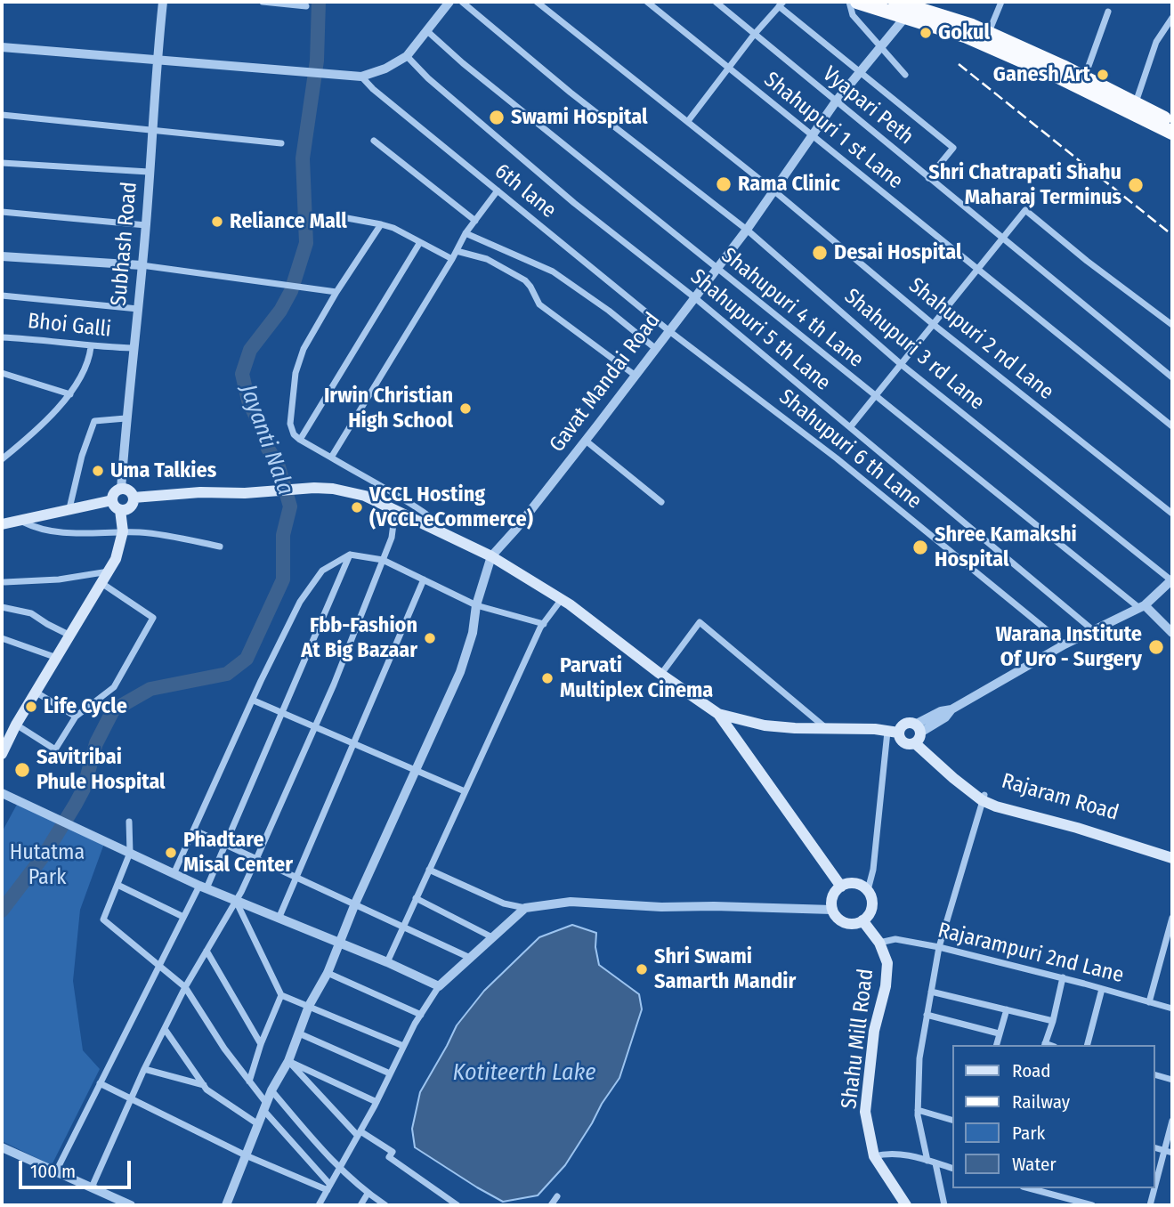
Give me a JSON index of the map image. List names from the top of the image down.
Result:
{
  "streets": {
    "main road": ["Rajaram Road", "Shahu Mill Road"],
    "street": [
      "Vyapari Peth",
      "Shahupuri 1 st Lane",
      "6th lane",
      "Subhash Road",
      "Shahupuri 4 th Lane",
      "Bhoi Galli",
      "Shahupuri 5 th Lane",
      "Shahupuri 2 nd Lane",
      "Shahupuri 3 rd Lane",
      "Gavat Mandai Road",
      "Shahupuri 6 th Lane",
      "Rajarampuri 2nd Lane"
    ]
  },
  "crossings": [
    ["6th lane", "Gavat Mandai Road"],
    ["6th lane", "Shahupuri 6 th Lane"],
    ["Subhash Road", "Bhoi Galli"],
    ["Shahupuri 4 th Lane", "Gavat Mandai Road"],
    ["Shahupuri 5 th Lane", "Gavat Mandai Road"],
    ["Shahupuri 2 nd Lane", "Gavat Mandai Road"],
    ["Shahupuri 3 rd Lane", "Gavat Mandai Road"],
    ["Gavat Mandai Road", "Shahupuri 6 th Lane"],
    ["Rajarampuri 2nd Lane", "Shahu Mill Road"]
  ],
  "water": ["Jayanti Nala", "Kotiteerth Lake"],
  "parks": ["Hutatma Park"],
  "places": [
    "Gokul",
    "Ganesh Art",
    "Swami Hospital",
    "Rama Clinic",
    "Shri Chatrapati Shahu Maharaj Terminus",
    "Reliance Mall",
    "Desai Hospital",
    "Irwin Christian High School",
    "Uma Talkies",
    "VCCL Hosting (VCCL eCommerce)",
    "Shree Kamakshi Hospital",
    "Fbb-Fashion At Big Bazaar",
    "Warana Institute Of Uro - Surgery",
    "Parvati Multiplex Cinema",
    "Life Cycle",
    "Savitribai Phule Hospital",
    "Phadtare Misal Center",
    "Shri Swami Samarth Mandir"
  ],
  "legend": [
    "Road",
    "Railway",
    "Park",
    "Water"
  ],
  "scale_bar": "100 m"
}
